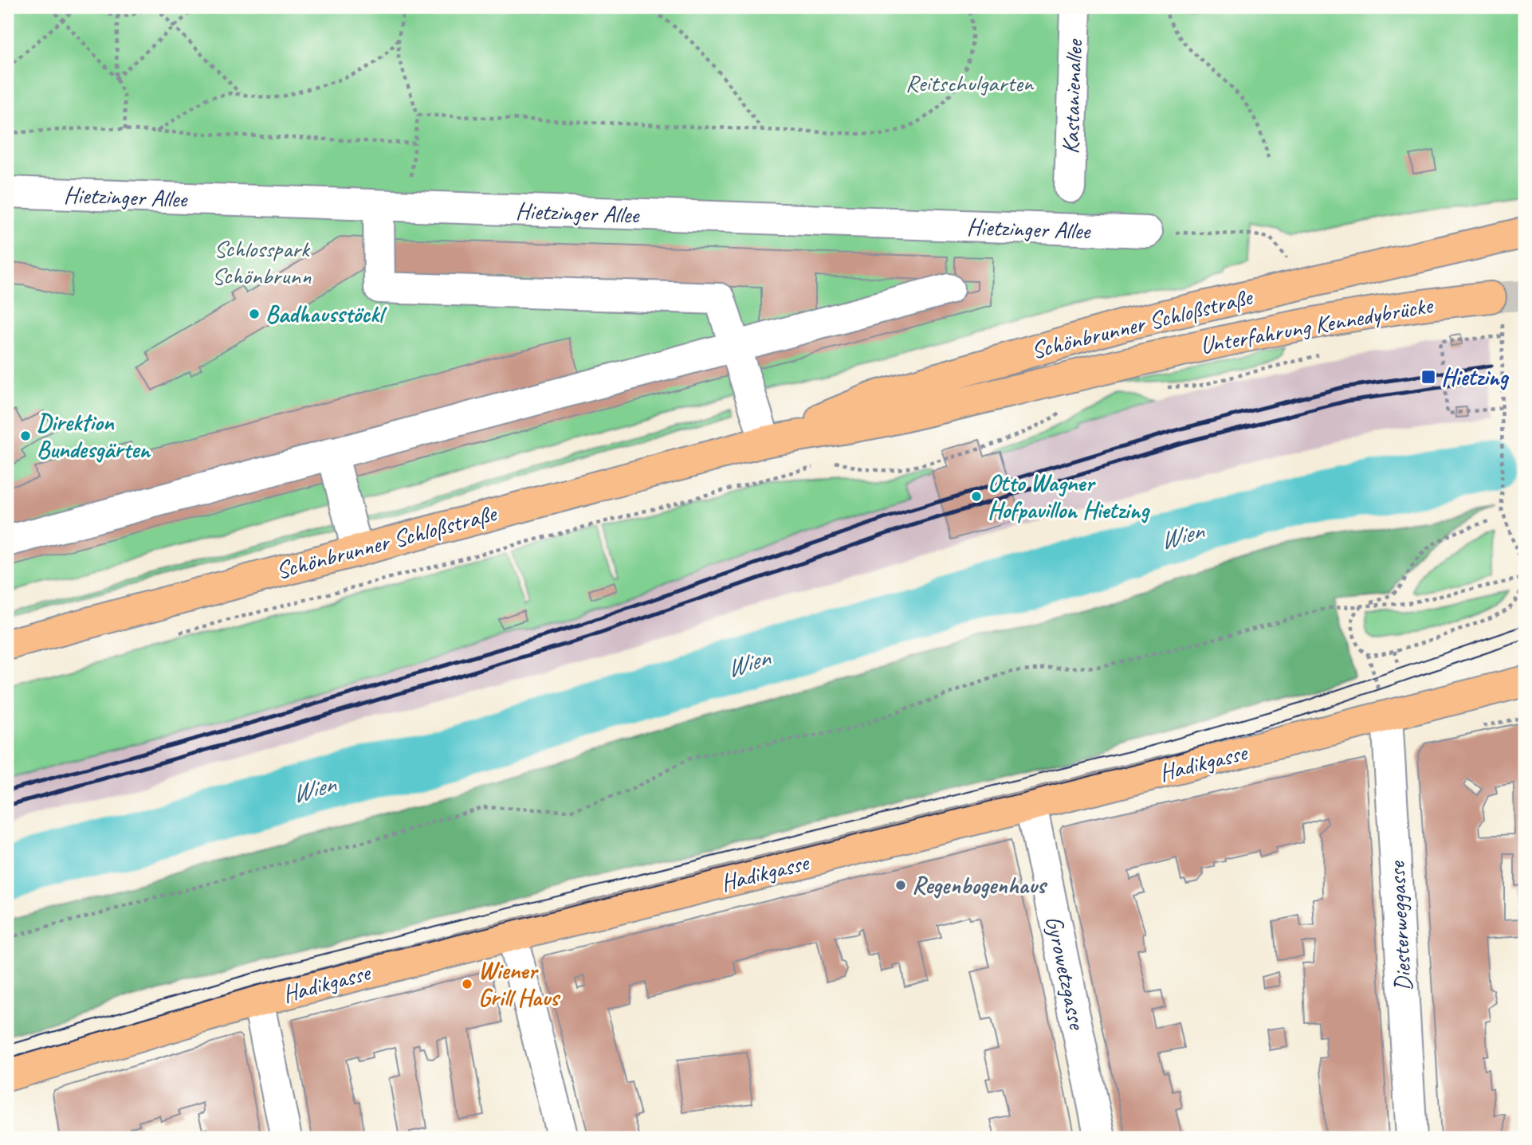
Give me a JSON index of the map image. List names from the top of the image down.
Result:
{
  "streets": {
    "main road": ["Schönbrunner Schloßstraße", "Unterfahrung Kennedybrücke", "Hadikgasse"],
    "street": [
      "Kastanienallee",
      "Hietzinger Allee",
      "Diesterweggasse",
      "Gyrowetzgasse"
    ]
  },
  "crossings": [
    ["Schönbrunner Schloßstraße", "Unterfahrung Kennedybrücke"],
    ["Hadikgasse", "Diesterweggasse"],
    ["Hadikgasse", "Gyrowetzgasse"]
  ],
  "water": ["Wien"],
  "parks": ["Reitschulgarten", "Schlosspark Schönbrunn"],
  "places": {
    "other": [
      "Badhausstöckl",
      "Direktion Bundesgärten",
      "Otto Wagner Hofpavillon Hietzing",
      "Regenbogenhaus",
      "Wiener Grill Haus"
    ],
    "transit": ["Hietzing"]
  }
}
